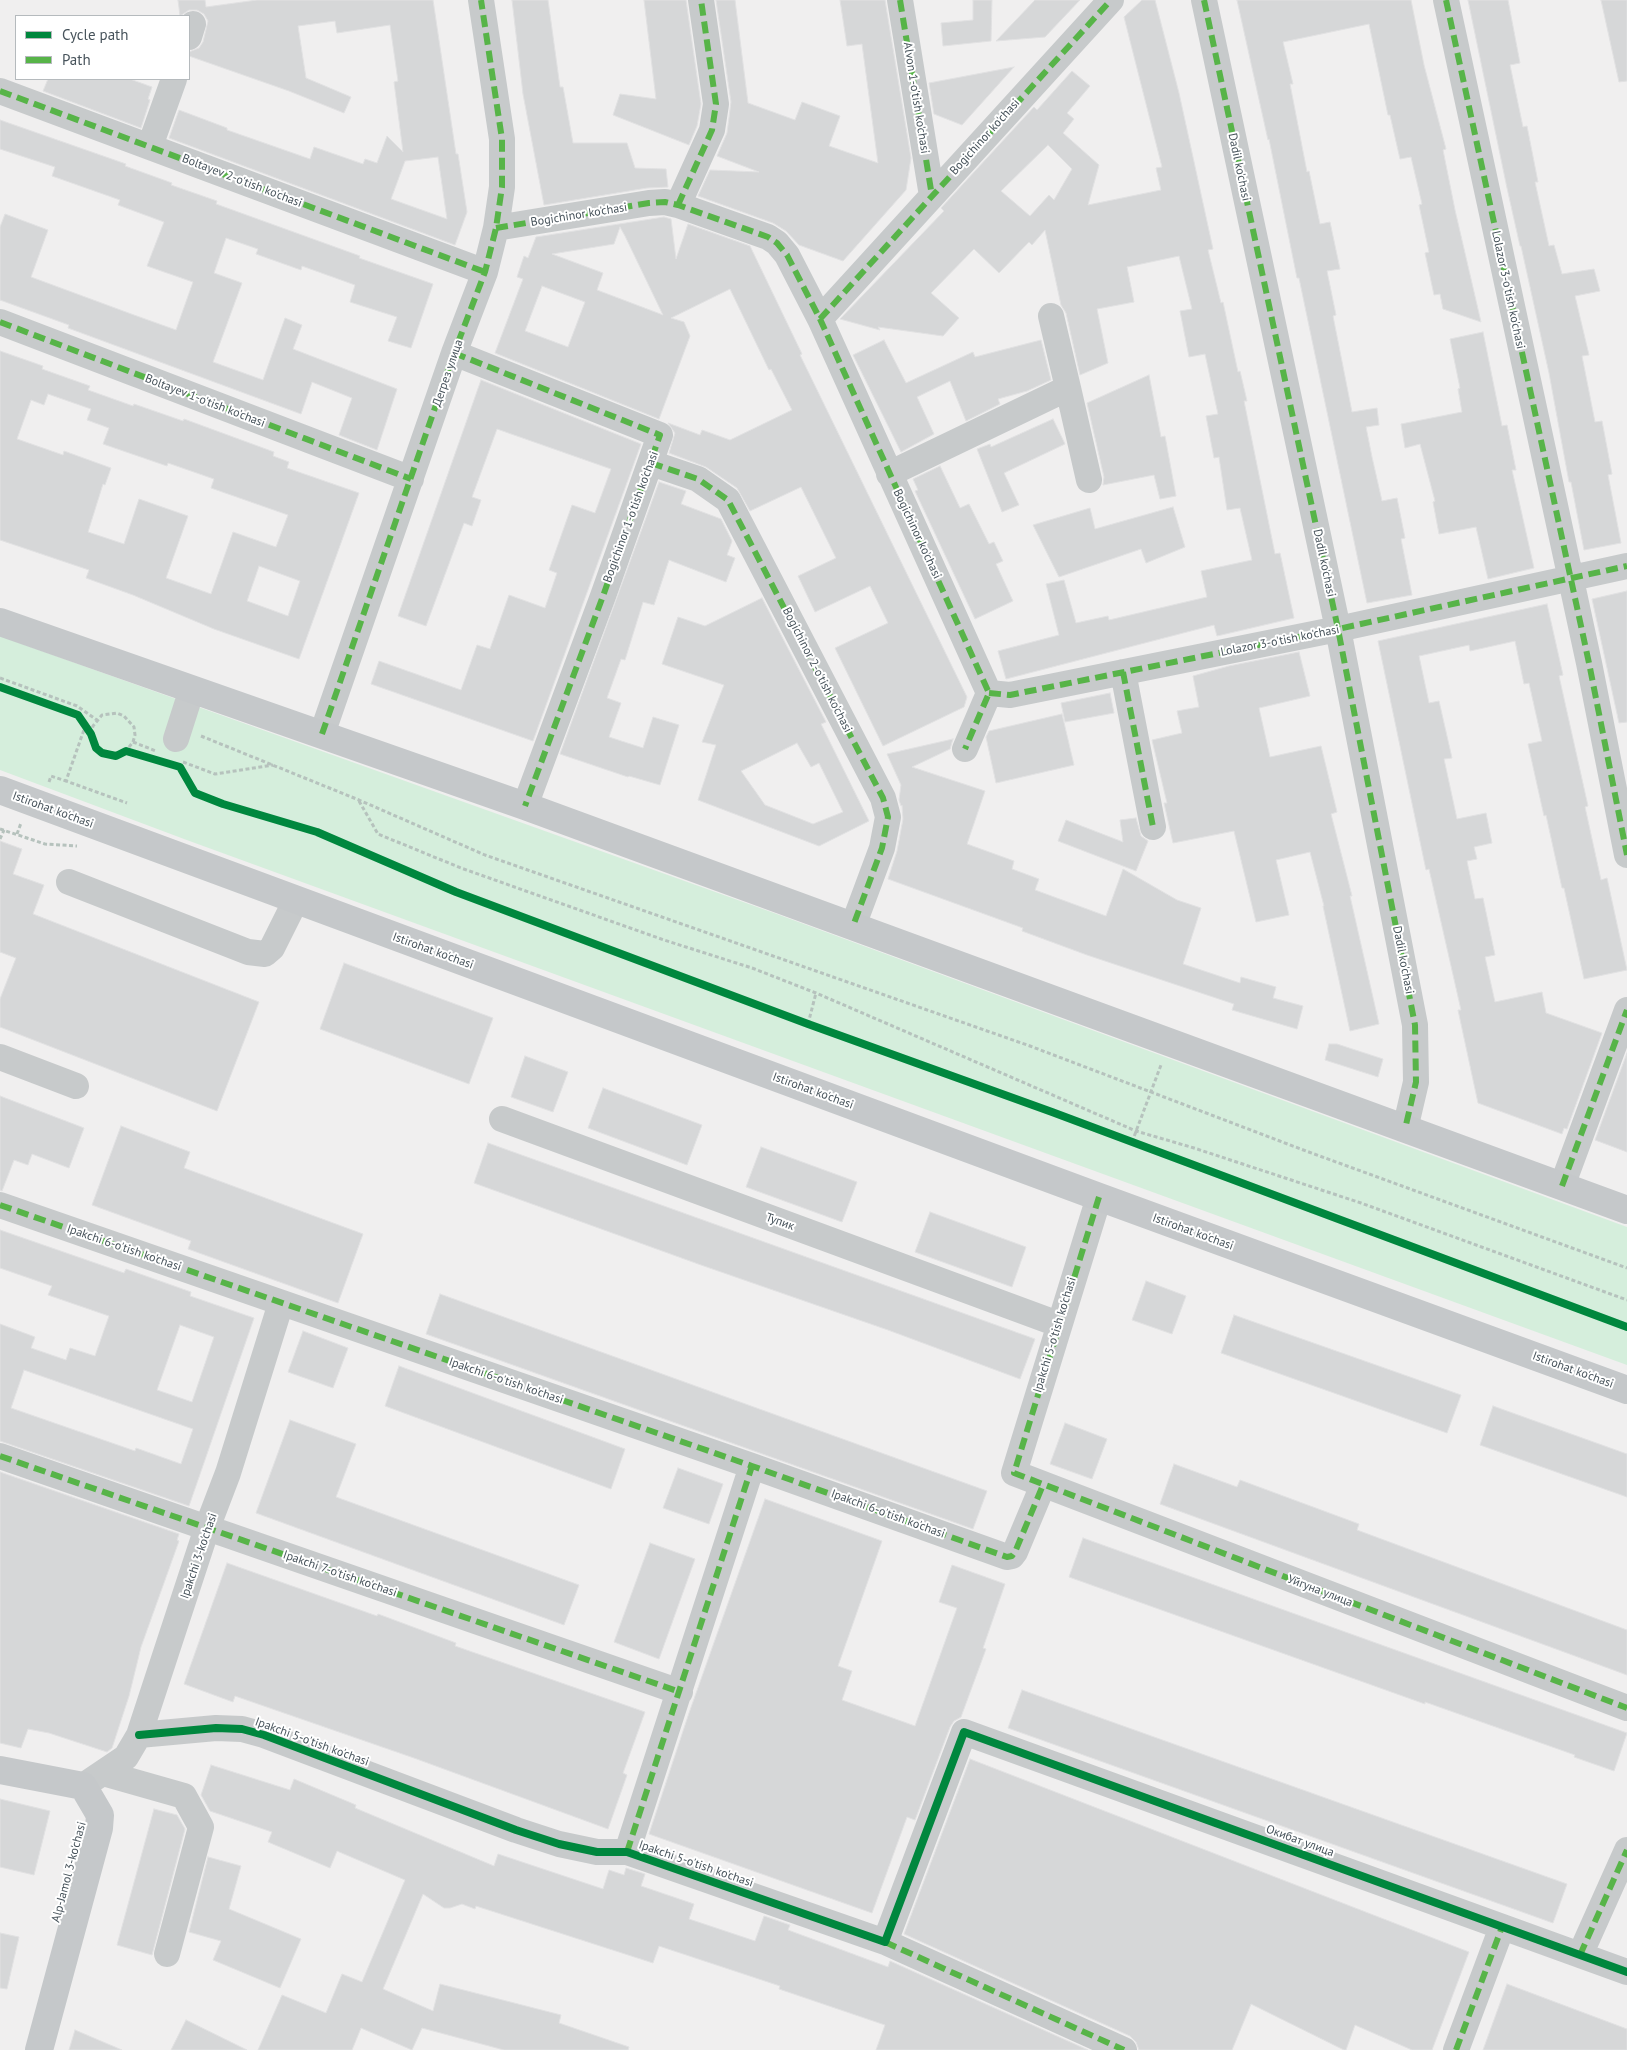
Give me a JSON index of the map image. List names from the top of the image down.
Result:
{
  "streets": {
    "main road": ["Istirohat ko'chasi", "Alp-Jamol 3-ko'chasi"],
    "street": [
      "Alvon 1-o'tish ko'chasi",
      "Bogichinor ko'chasi",
      "Dadil ko'chasi",
      "Boltayev 2-o'tish ko'chasi",
      "Lolazor 3-o'tish ko'chasi",
      "Дегрез улица",
      "Boltayev 1-o'tish ko'chasi",
      "Bogichinor 1-o'tish ko'chasi",
      "Bogichinor 2-o'tish ko'chasi",
      "Тупик",
      "Ipakchi 6-o'tish ko'chasi",
      "Ipakchi 5-o'tish ko'chasi",
      "Ipakchi 3-ko'chasi",
      "Ipakchi 7-o'tish ko'chasi",
      "Уйгуна улица",
      "Окибат улица"
    ]
  },
  "crossings": [
    ["Alvon 1-o'tish ko'chasi", "Bogichinor ko'chasi"],
    ["Bogichinor ko'chasi", "Lolazor 3-o'tish ko'chasi"],
    ["Bogichinor ko'chasi", "Дегрез улица"],
    ["Dadil ko'chasi", "Lolazor 3-o'tish ko'chasi"],
    ["Boltayev 2-o'tish ko'chasi", "Дегрез улица"],
    ["Дегрез улица", "Boltayev 1-o'tish ko'chasi"],
    ["Дегрез улица", "Bogichinor 1-o'tish ko'chasi"],
    ["Bogichinor 1-o'tish ko'chasi", "Bogichinor 2-o'tish ko'chasi"],
    ["Istirohat ko'chasi", "Ipakchi 5-o'tish ko'chasi"],
    ["Тупик", "Ipakchi 5-o'tish ko'chasi"],
    ["Ipakchi 6-o'tish ko'chasi", "Ipakchi 5-o'tish ko'chasi"],
    ["Ipakchi 6-o'tish ko'chasi", "Ipakchi 3-ko'chasi"],
    ["Ipakchi 6-o'tish ko'chasi", "Уйгуна улица"],
    ["Ipakchi 5-o'tish ko'chasi", "Ipakchi 3-ko'chasi"],
    ["Ipakchi 5-o'tish ko'chasi", "Ipakchi 7-o'tish ko'chasi"],
    ["Ipakchi 5-o'tish ko'chasi", "Уйгуна улица"],
    ["Ipakchi 5-o'tish ko'chasi", "Окибат улица"],
    ["Ipakchi 3-ko'chasi", "Ipakchi 7-o'tish ko'chasi"],
    ["Ipakchi 3-ko'chasi", "Alp-Jamol 3-ko'chasi"]
  ],
  "legend": ["Cycle path", "Path"]
}
